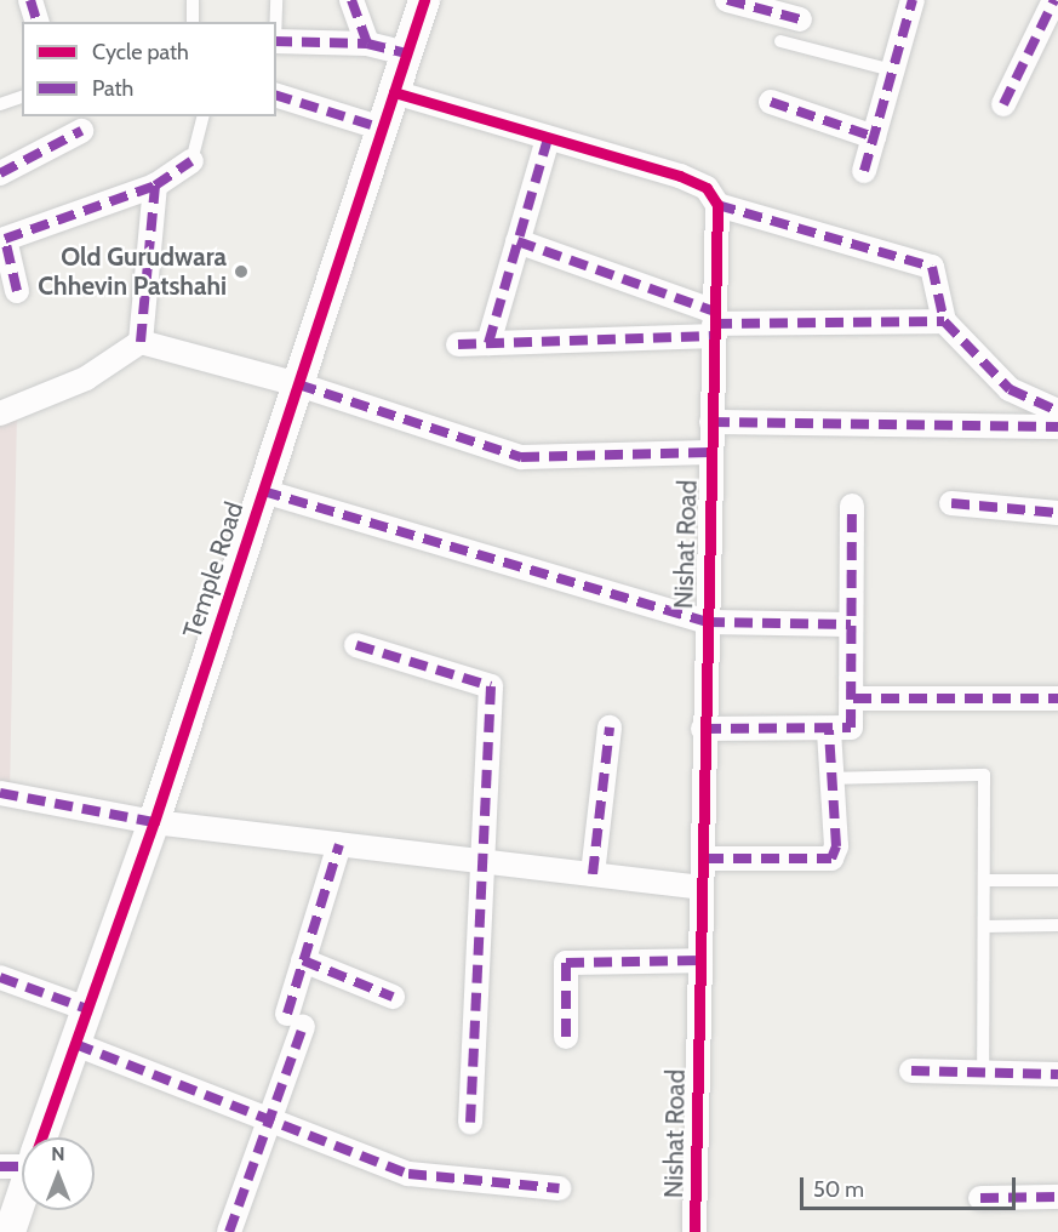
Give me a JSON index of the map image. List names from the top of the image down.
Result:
{
  "streets": {
    "street": ["Nishat Road", "Temple Road"]
  },
  "places": ["Old Gurudwara Chhevin Patshahi"],
  "legend": ["Cycle path", "Path"],
  "scale_bar": "50 m",
  "north": "top"
}
